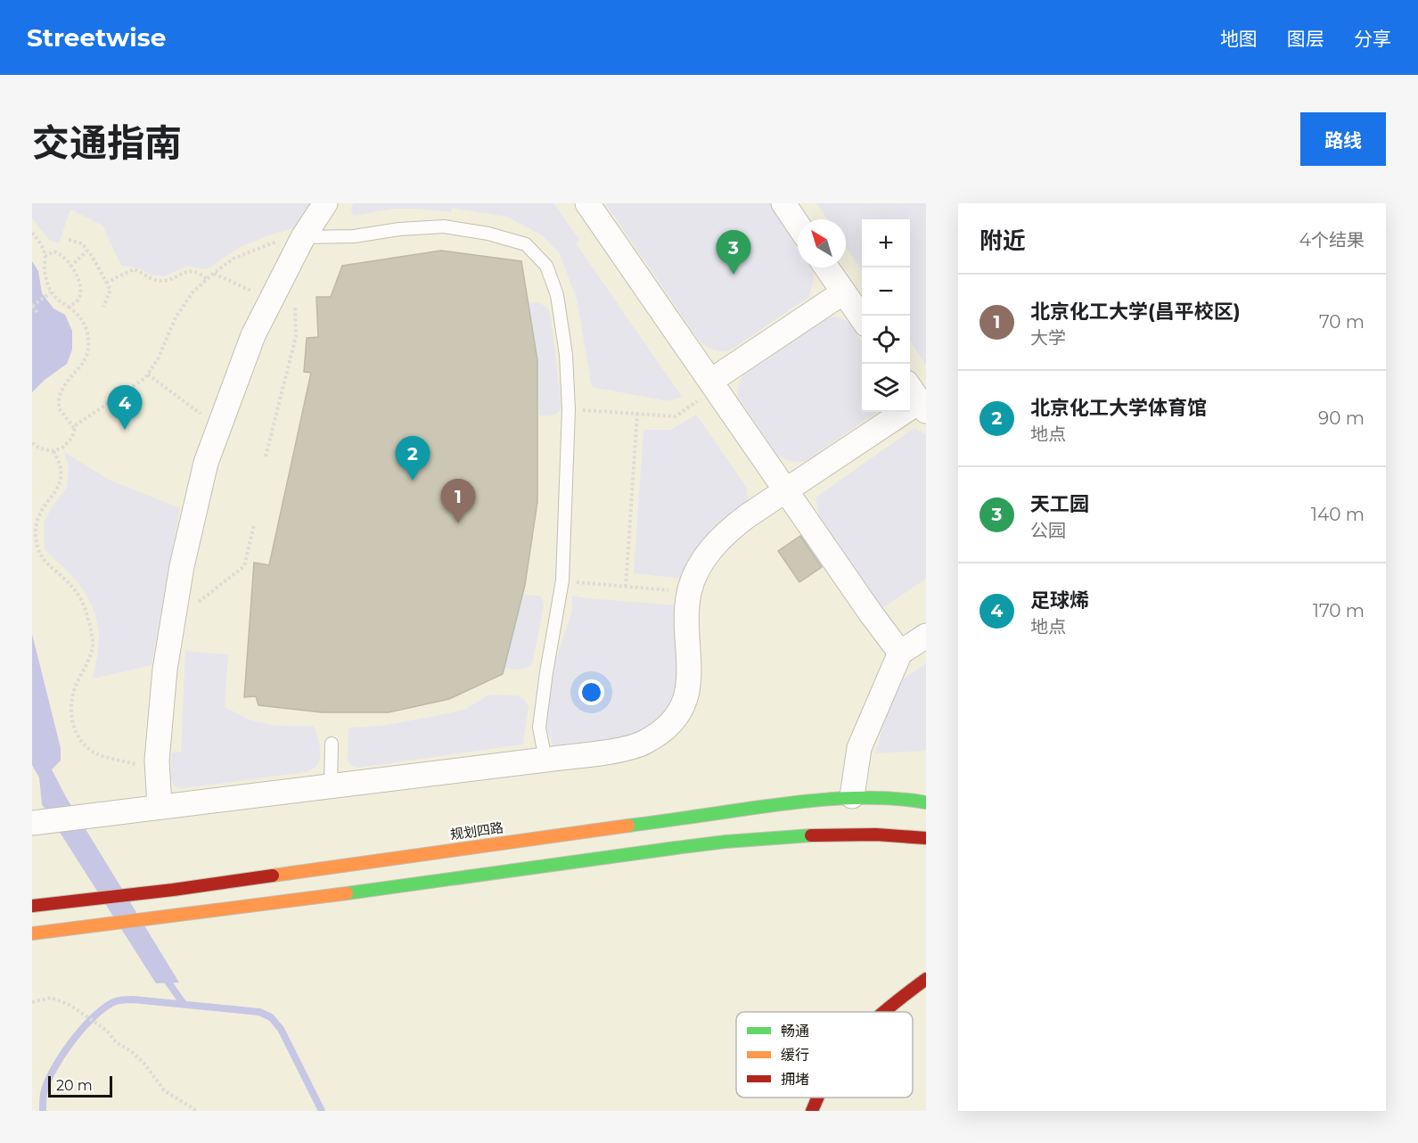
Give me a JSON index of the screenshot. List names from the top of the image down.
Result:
{
  "streets": {
    "main road": ["规划四路"]
  },
  "legend": ["畅通", "缓行", "拥堵"],
  "scale_bar": "20 m",
  "north": "top left",
  "page": {
    "header": "Streetwise",
    "nav": ["地图", "图层", "分享"],
    "title": "交通指南",
    "buttons": "路线",
    "heading": ["附近", "4个结果"],
    "map_buttons": ["+", "−"],
    "pins": [
      "3",
      "4",
      "2",
      "1"
    ],
    "list": [
      {
        "mark": "1",
        "name": "北京化工大学(昌平校区)",
        "note": "大学",
        "value": "70 m"
      },
      {
        "mark": "2",
        "name": "北京化工大学体育馆",
        "note": "地点",
        "value": "90 m"
      },
      {
        "mark": "3",
        "name": "天工园",
        "note": "公园",
        "value": "140 m"
      },
      {
        "mark": "4",
        "name": "足球烯",
        "note": "地点",
        "value": "170 m"
      }
    ],
    "scale": "20 m"
  }
}
